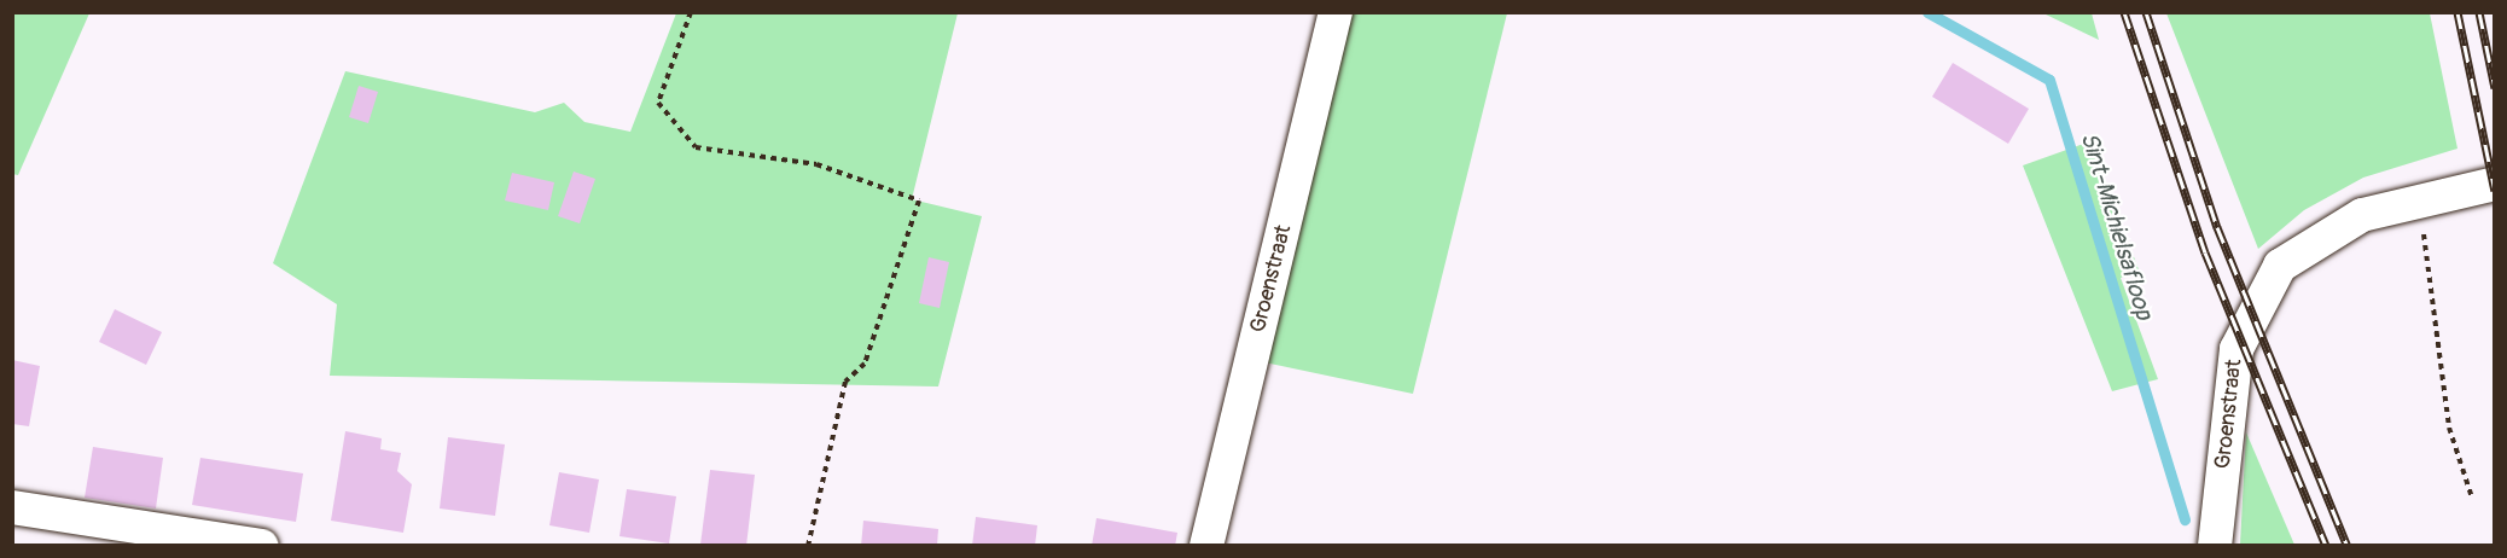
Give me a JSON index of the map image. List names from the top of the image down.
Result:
{
  "streets": {
    "street": ["Groenstraat"]
  },
  "water": ["Sint-Michielsafloop"]
}
